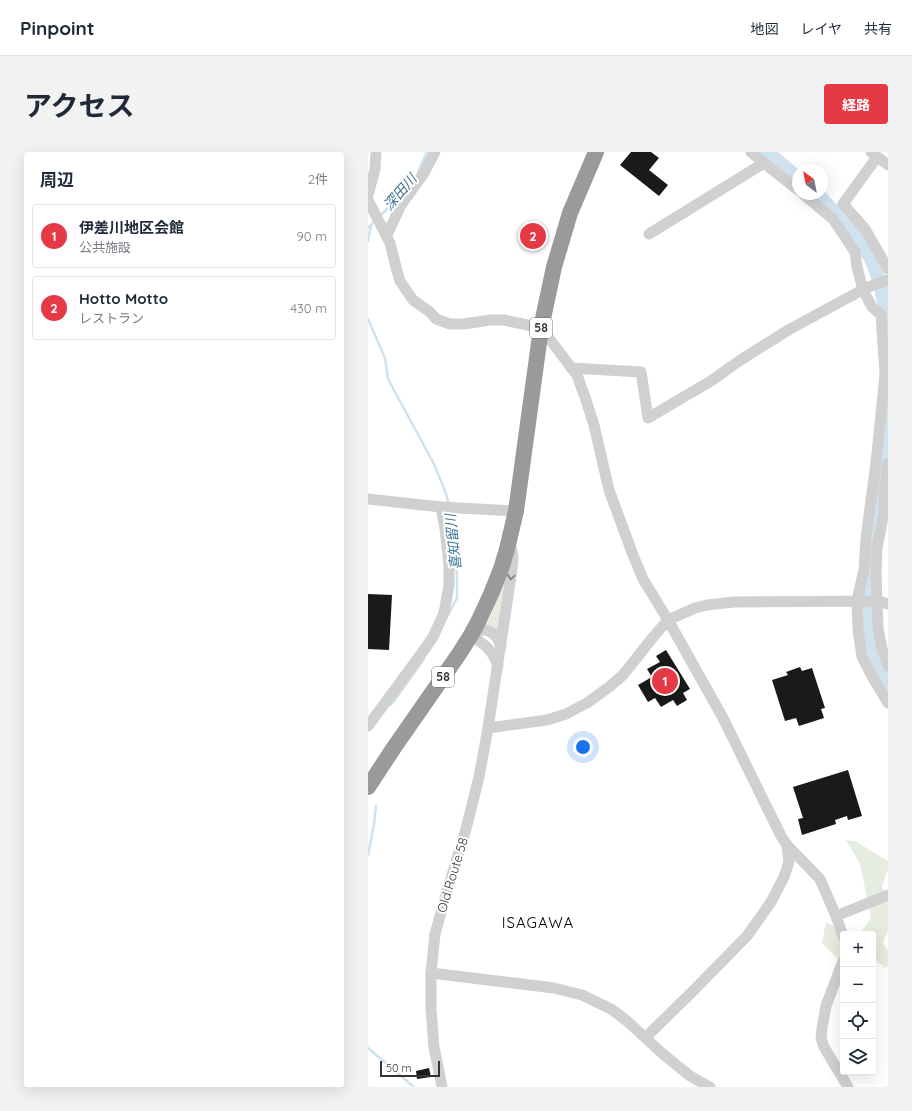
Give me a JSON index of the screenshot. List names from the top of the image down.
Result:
{
  "streets": {
    "highway": ["58"],
    "street": ["Old Route 58"]
  },
  "crossings": [
    ["58", "Old Route 58"]
  ],
  "districts": ["ISAGAWA"],
  "water": ["深田川", "喜知留川"],
  "scale_bar": "50 m",
  "north": "top left",
  "page": {
    "header": "Pinpoint",
    "nav": ["地図", "レイヤ", "共有"],
    "title": "アクセス",
    "buttons": "経路",
    "heading": ["周辺", "2件"],
    "list": [
      {
        "mark": "1",
        "name": "伊差川地区会館",
        "note": "公共施設",
        "value": "90 m"
      },
      {
        "mark": "2",
        "name": "Hotto Motto",
        "note": "レストラン",
        "value": "430 m"
      }
    ],
    "pins": ["2", "1"],
    "map_buttons": ["+", "−"],
    "scale": "50 m"
  }
}
